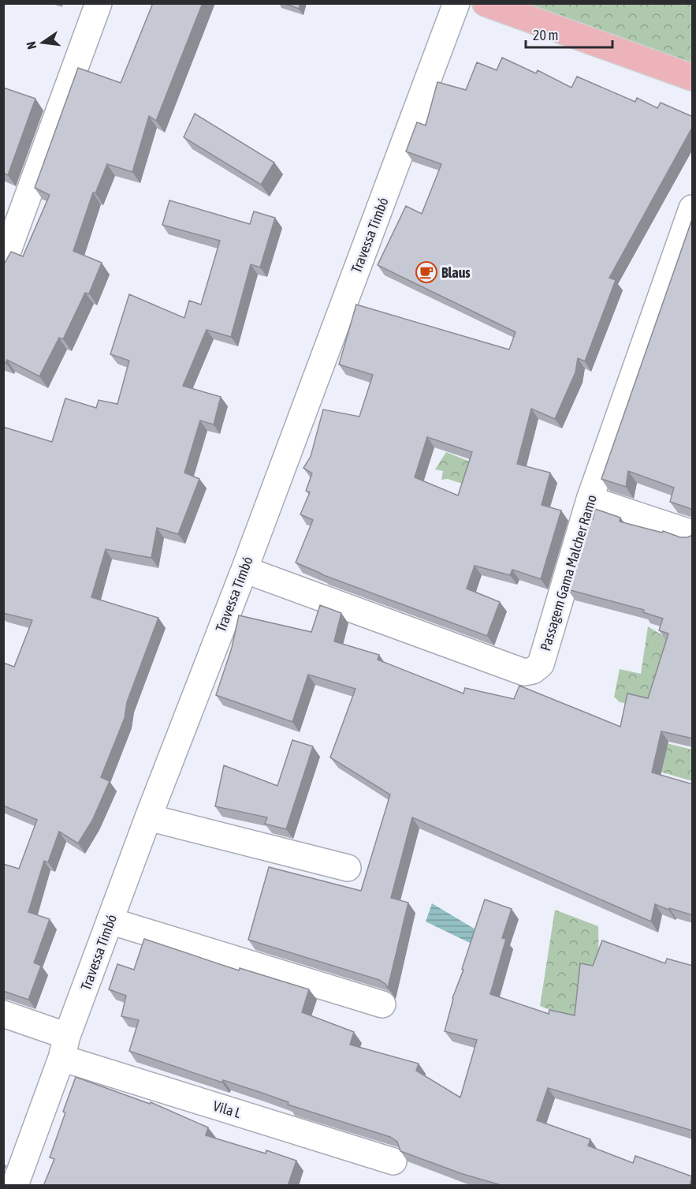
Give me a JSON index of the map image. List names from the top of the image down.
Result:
{
  "streets": {
    "street": ["Travessa Timbó", "Passagem Gama Malcher Ramo", "Vila L"]
  },
  "crossings": [
    ["Travessa Timbó", "Passagem Gama Malcher Ramo"],
    ["Travessa Timbó", "Vila L"]
  ],
  "places": {
    "cafe": ["Blaus"]
  },
  "scale_bar": "20 m",
  "north": "left"
}
